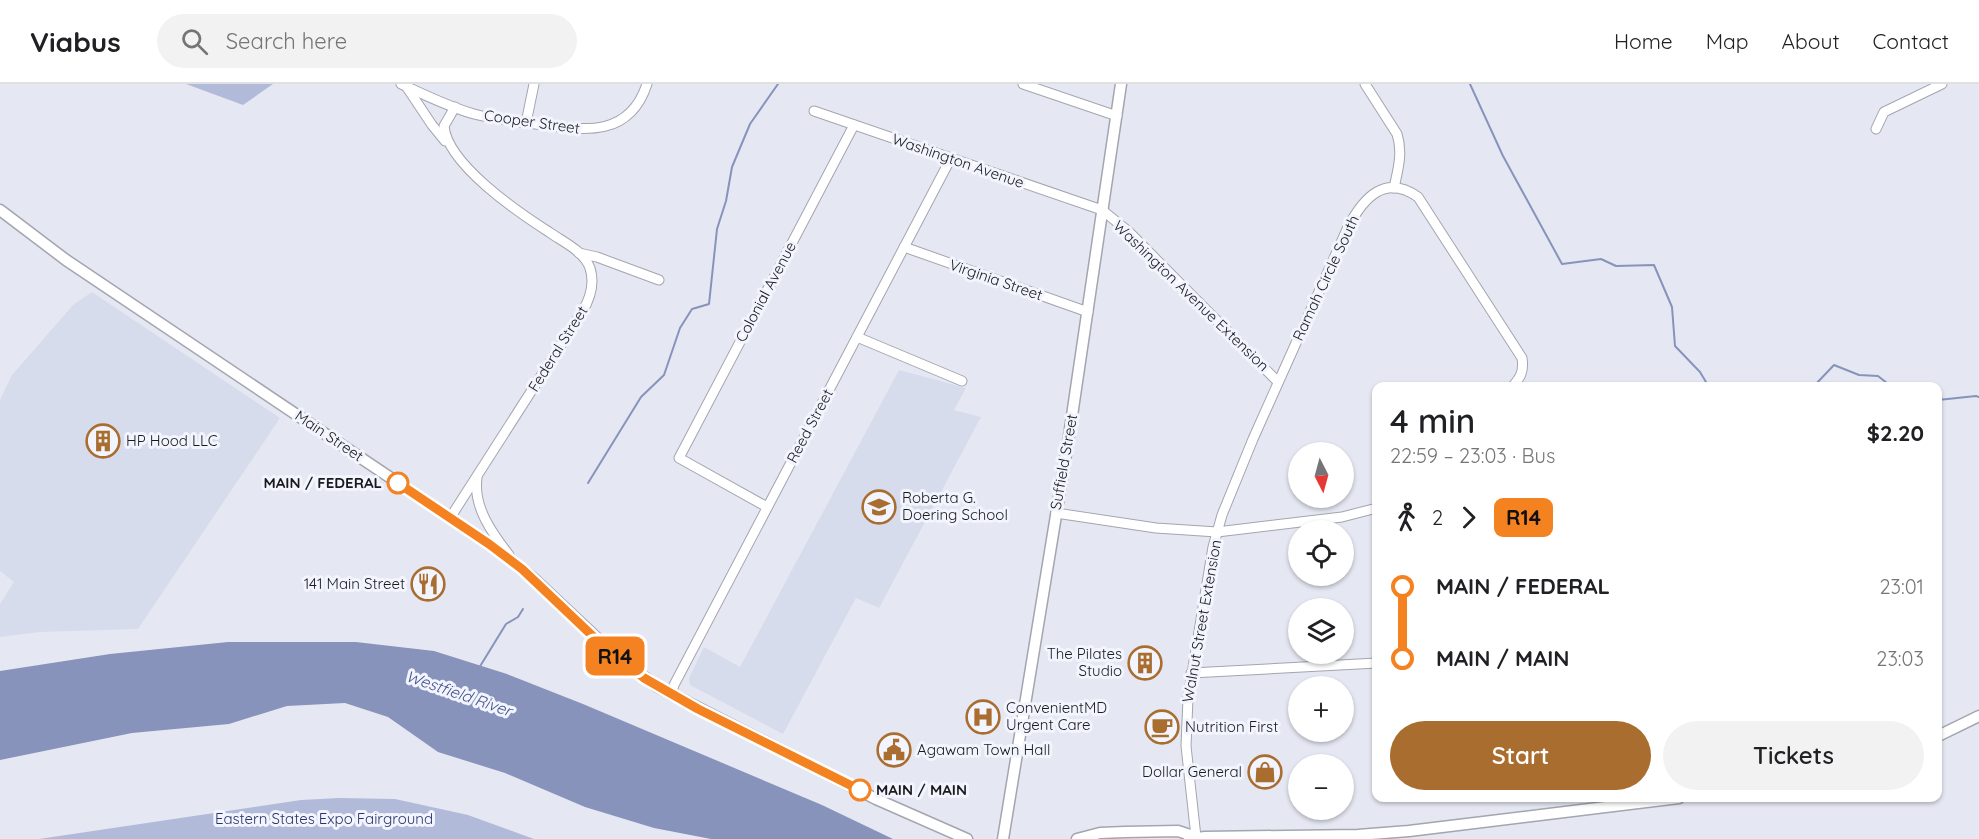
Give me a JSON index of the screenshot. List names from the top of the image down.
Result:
{
  "streets": {
    "main road": ["Main Street", "Suffield Street"],
    "street": [
      "Cooper Street",
      "Washington Avenue",
      "Ramah Circle South",
      "Virginia Street",
      "Colonial Avenue",
      "Washington Avenue Extension",
      "Federal Street",
      "Reed Street",
      "Walnut Street Extension"
    ]
  },
  "crossings": [
    ["Washington Avenue", "Colonial Avenue"],
    ["Washington Avenue", "Washington Avenue Extension"],
    ["Washington Avenue", "Reed Street"],
    ["Washington Avenue", "Suffield Street"],
    ["Ramah Circle South", "Washington Avenue Extension"],
    ["Ramah Circle South", "Walnut Street Extension"],
    ["Virginia Street", "Reed Street"],
    ["Virginia Street", "Suffield Street"],
    ["Colonial Avenue", "Reed Street"],
    ["Washington Avenue Extension", "Suffield Street"],
    ["Federal Street", "Main Street"],
    ["Reed Street", "Main Street"],
    ["Suffield Street", "Walnut Street Extension"]
  ],
  "water": ["Westfield River"],
  "parks": ["Eastern States Expo Fairground"],
  "places": {
    "building": ["HP Hood LLC", "The Pilates Studio"],
    "other": ["MAIN / FEDERAL", "MAIN / MAIN"],
    "school or university": ["Roberta G. Doering School"],
    "restaurant": ["141 Main Street"],
    "hospital": ["ConvenientMD Urgent Care"],
    "cafe": ["Nutrition First"],
    "public building": ["Agawam Town Hall"],
    "shop": ["Dollar General"]
  },
  "lines": ["bus line R14"],
  "north": "bottom",
  "page": {
    "header": "Viabus",
    "search": "Search here",
    "nav": [
      "Home",
      "Map",
      "About",
      "Contact"
    ],
    "on_map": "R14",
    "heading": ["4 min", "22:59 – 23:03 · Bus", "$2.20"],
    "map_buttons": ["+", "−"],
    "legs": ["2", "R14"],
    "list": [
      {
        "name": "MAIN / FEDERAL",
        "value": "23:01"
      },
      {
        "name": "MAIN / MAIN",
        "value": "23:03"
      }
    ],
    "buttons": ["Start", "Tickets"]
  }
}
